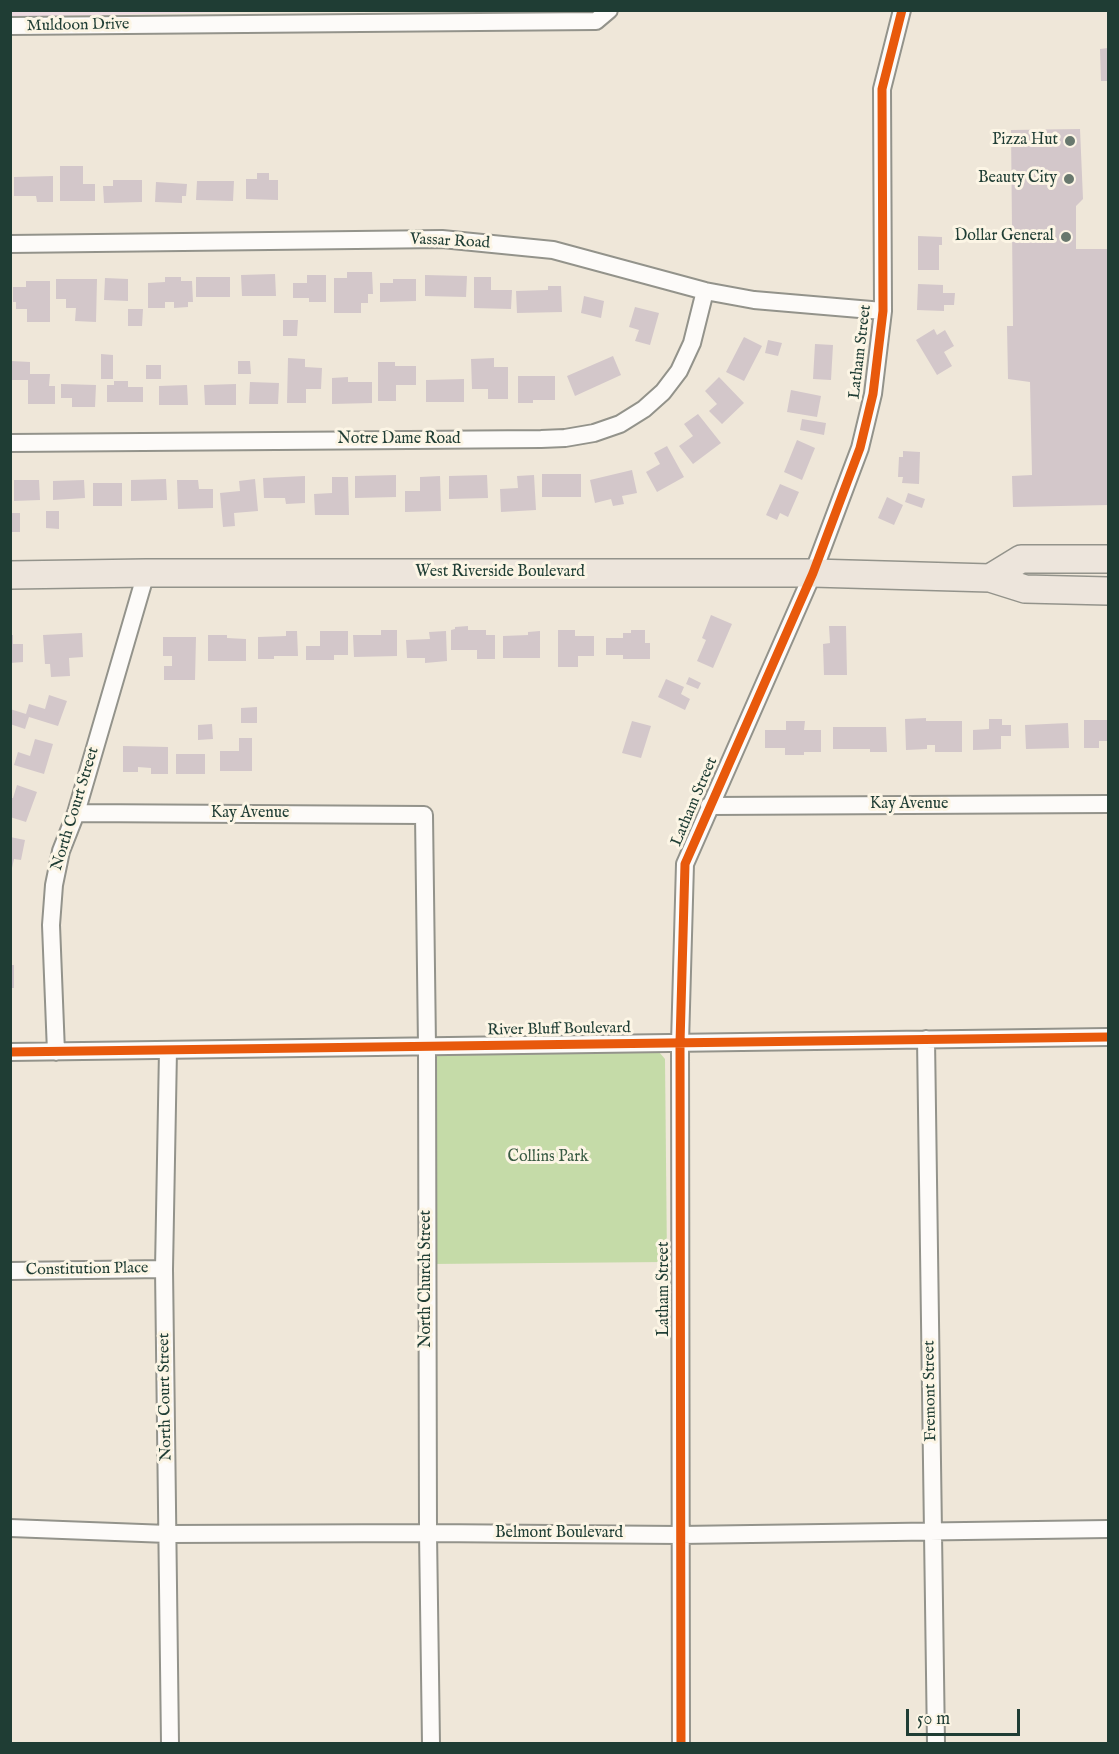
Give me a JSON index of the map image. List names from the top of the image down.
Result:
{
  "streets": {
    "main road": ["West Riverside Boulevard"],
    "street": [
      "Muldoon Drive",
      "Vassar Road",
      "Latham Street",
      "Notre Dame Road",
      "Kay Avenue",
      "North Court Street",
      "River Bluff Boulevard",
      "Constitution Place",
      "North Church Street",
      "Fremont Street",
      "Belmont Boulevard"
    ]
  },
  "crossings": [
    ["Vassar Road", "Latham Street"],
    ["Vassar Road", "Notre Dame Road"],
    ["Latham Street", "West Riverside Boulevard"],
    ["Latham Street", "Kay Avenue"],
    ["Latham Street", "River Bluff Boulevard"],
    ["Latham Street", "Belmont Boulevard"],
    ["West Riverside Boulevard", "North Court Street"],
    ["Kay Avenue", "North Court Street"],
    ["Kay Avenue", "North Church Street"],
    ["North Court Street", "River Bluff Boulevard"],
    ["North Court Street", "Constitution Place"],
    ["North Court Street", "Belmont Boulevard"],
    ["River Bluff Boulevard", "North Church Street"],
    ["River Bluff Boulevard", "Fremont Street"],
    ["North Church Street", "Belmont Boulevard"],
    ["Fremont Street", "Belmont Boulevard"]
  ],
  "parks": ["Collins Park"],
  "places": ["Pizza Hut", "Beauty City", "Dollar General"],
  "scale_bar": "50 m"
}
